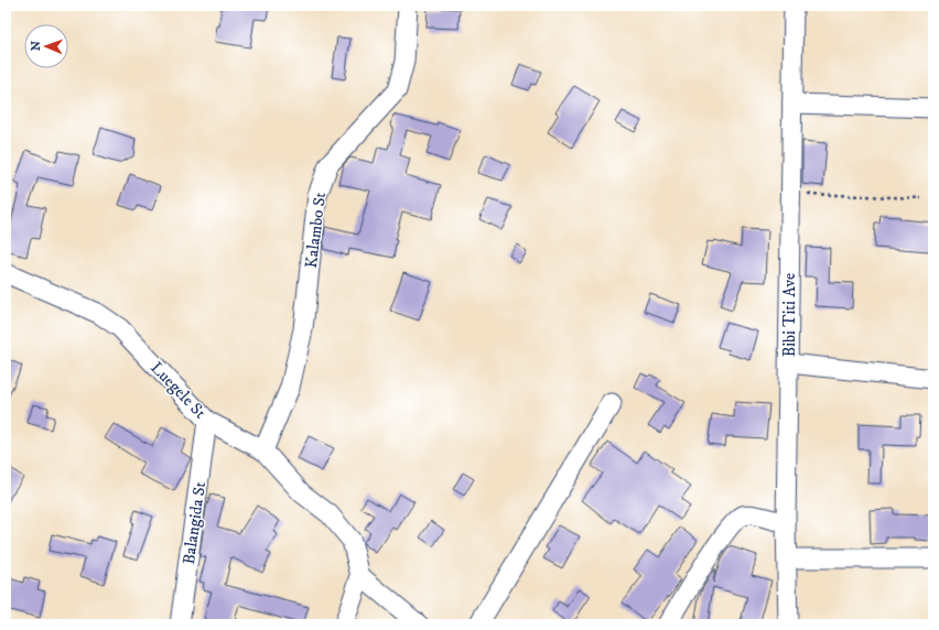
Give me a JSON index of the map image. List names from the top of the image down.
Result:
{
  "streets": {
    "street": [
      "Kalambo St",
      "Bibi Titi Ave",
      "Luegele St",
      "Balangida St"
    ]
  },
  "crossings": [
    ["Kalambo St", "Luegele St"],
    ["Luegele St", "Balangida St"]
  ],
  "north": "left"
}
